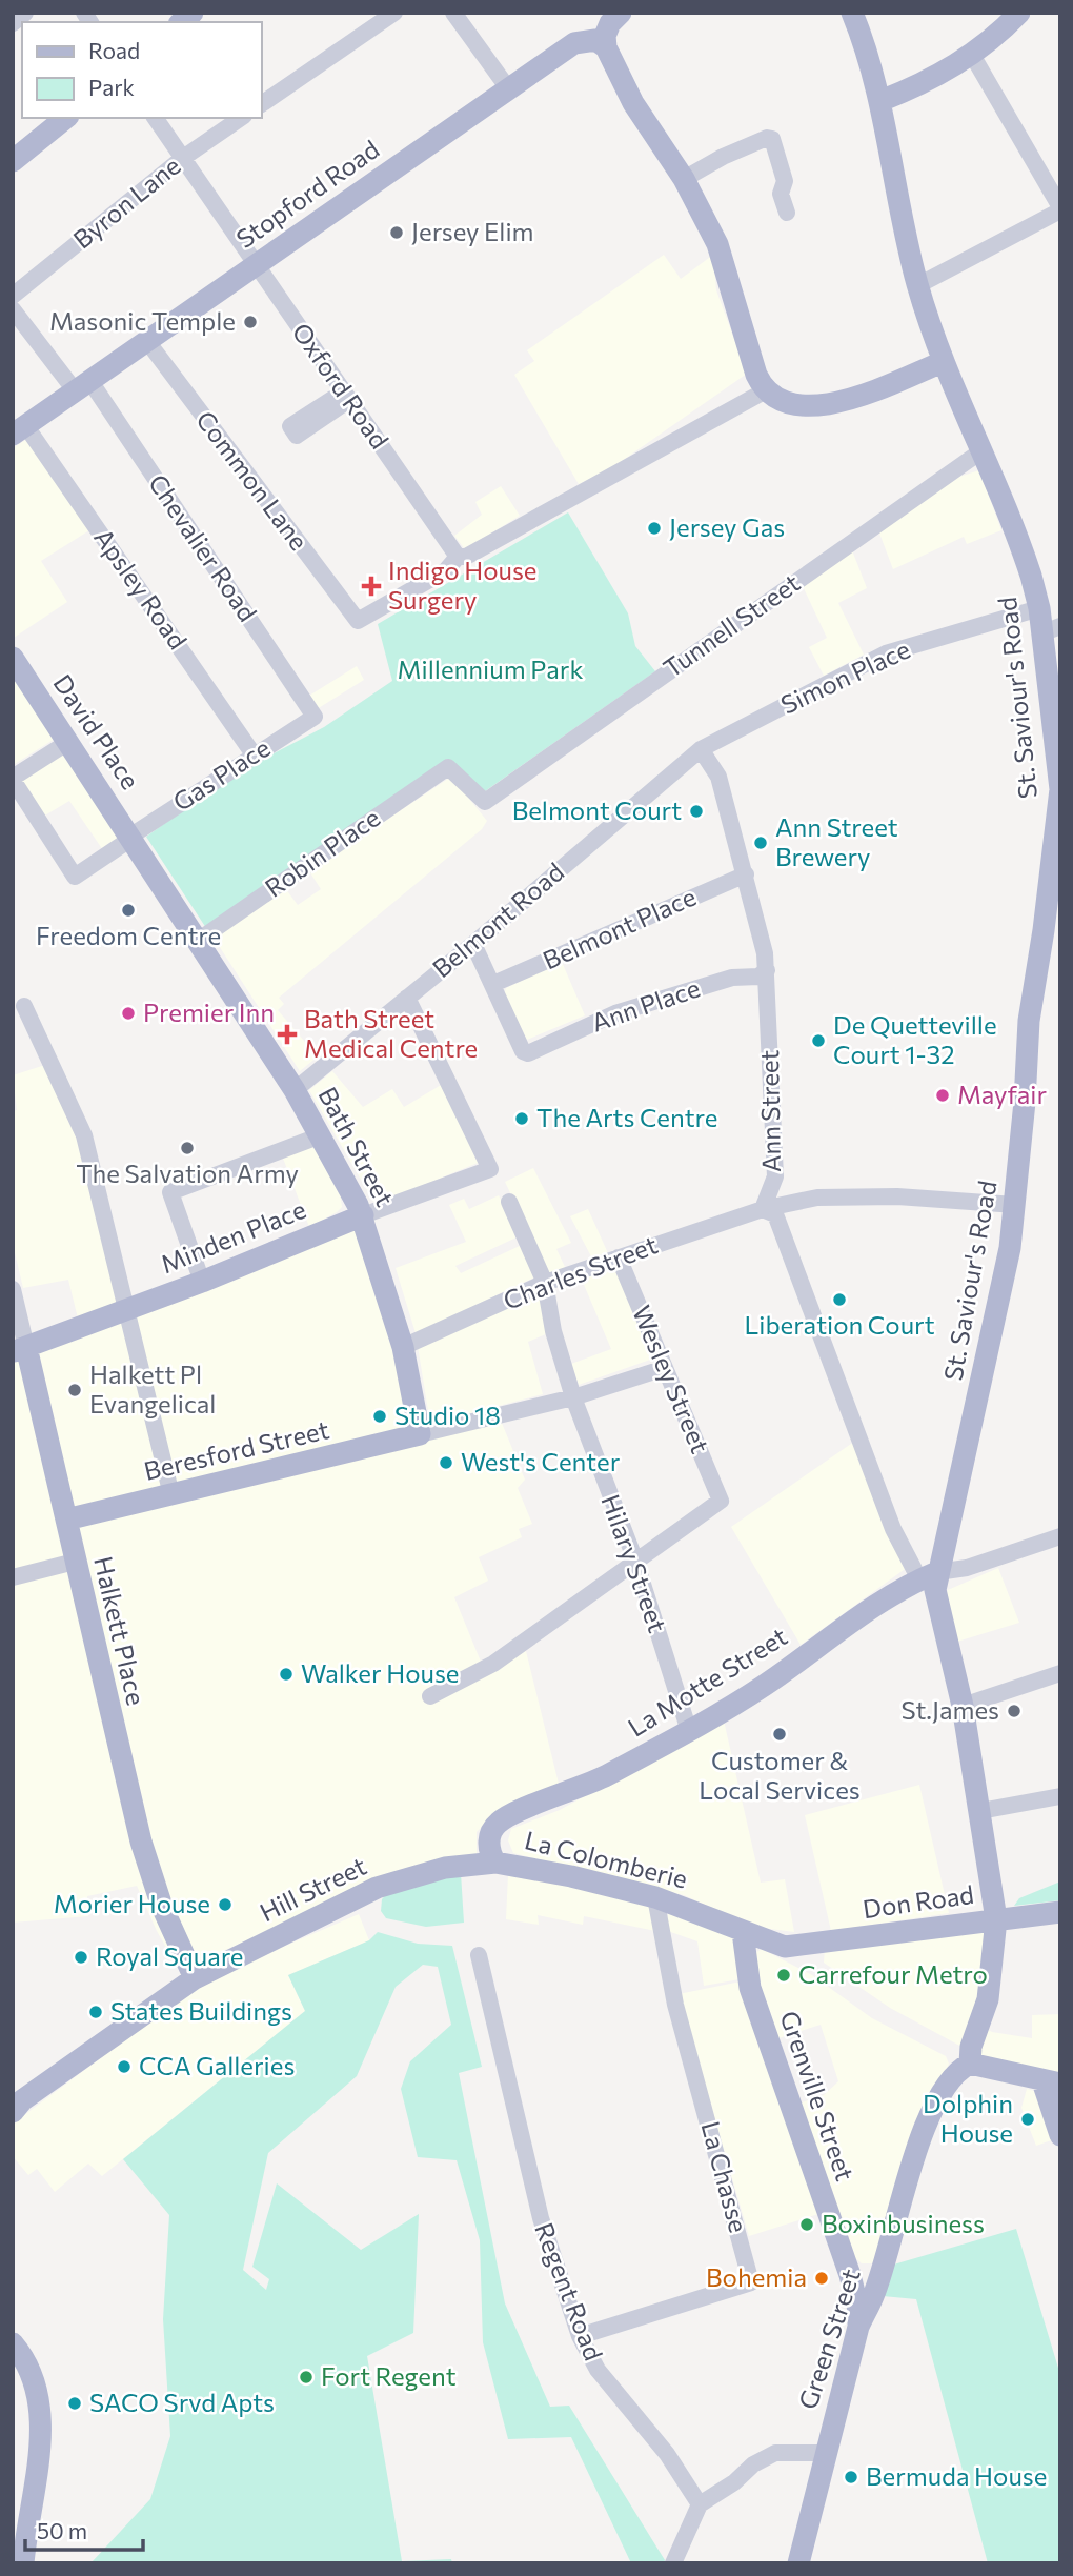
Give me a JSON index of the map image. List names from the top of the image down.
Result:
{
  "streets": {
    "main road": [
      "Stopford Road",
      "St. Saviour's Road",
      "David Place",
      "Bath Street",
      "Minden Place",
      "Beresford Street",
      "Halkett Place",
      "La Motte Street",
      "La Colomberie",
      "Hill Street",
      "Don Road",
      "Grenville Street",
      "Green Street"
    ],
    "street": [
      "Byron Lane",
      "Oxford Road",
      "Common Lane",
      "Chevalier Road",
      "Apsley Road",
      "Tunnell Street",
      "Simon Place",
      "Gas Place",
      "Robin Place",
      "Belmont Road",
      "Belmont Place",
      "Ann Place",
      "Ann Street",
      "Charles Street",
      "Wesley Street",
      "Hilary Street",
      "La Chasse",
      "Regent Road"
    ]
  },
  "crossings": [
    ["Stopford Road", "Oxford Road"],
    ["Stopford Road", "Common Lane"],
    ["Stopford Road", "Chevalier Road"],
    ["Stopford Road", "Apsley Road"],
    ["Byron Lane", "Oxford Road"],
    ["Oxford Road", "Common Lane"],
    ["Chevalier Road", "Gas Place"],
    ["Apsley Road", "Gas Place"],
    ["Tunnell Street", "St. Saviour's Road"],
    ["Tunnell Street", "Robin Place"],
    ["Simon Place", "St. Saviour's Road"],
    ["Simon Place", "Belmont Road"],
    ["Simon Place", "Ann Street"],
    ["St. Saviour's Road", "Ann Street"],
    ["St. Saviour's Road", "La Motte Street"],
    ["St. Saviour's Road", "Don Road"],
    ["St. Saviour's Road", "Green Street"],
    ["David Place", "Gas Place"],
    ["David Place", "Bath Street"],
    ["Gas Place", "Bath Street"],
    ["Robin Place", "Bath Street"],
    ["Belmont Road", "Ann Street"],
    ["Belmont Road", "Bath Street"],
    ["Belmont Place", "Ann Place"],
    ["Belmont Place", "Ann Street"],
    ["Ann Place", "Ann Street"],
    ["Ann Street", "Charles Street"],
    ["Ann Street", "La Motte Street"],
    ["Bath Street", "Minden Place"],
    ["Bath Street", "Charles Street"],
    ["Bath Street", "Beresford Street"],
    ["Minden Place", "Halkett Place"],
    ["Charles Street", "Wesley Street"],
    ["Charles Street", "Hilary Street"],
    ["Wesley Street", "Hilary Street"],
    ["Beresford Street", "Halkett Place"],
    ["Hilary Street", "La Motte Street"],
    ["Halkett Place", "Hill Street"],
    ["La Motte Street", "La Colomberie"],
    ["La Motte Street", "Hill Street"],
    ["La Colomberie", "Hill Street"],
    ["La Colomberie", "Don Road"],
    ["La Colomberie", "Grenville Street"],
    ["La Colomberie", "La Chasse"],
    ["Grenville Street", "Green Street"],
    ["La Chasse", "Regent Road"]
  ],
  "parks": ["Millennium Park"],
  "places": {
    "other": [
      "Jersey Elim",
      "Masonic Temple",
      "Jersey Gas",
      "Belmont Court",
      "Ann Street Brewery",
      "Freedom Centre",
      "Premier Inn",
      "De Quetteville Court 1-32",
      "Mayfair",
      "The Arts Centre",
      "The Salvation Army",
      "Liberation Court",
      "Halkett Pl Evangelical",
      "Studio 18",
      "West's Center",
      "Walker House",
      "St.James",
      "Customer & Local Services",
      "Morier House",
      "Royal Square",
      "Carrefour Metro",
      "States Buildings",
      "CCA Galleries",
      "Dolphin House",
      "Boxinbusiness",
      "Bohemia",
      "Fort Regent",
      "SACO Srvd Apts",
      "Bermuda House"
    ],
    "health": ["Indigo House Surgery", "Bath Street Medical Centre"]
  },
  "legend": ["Road", "Park"],
  "scale_bar": "50 m"
}
